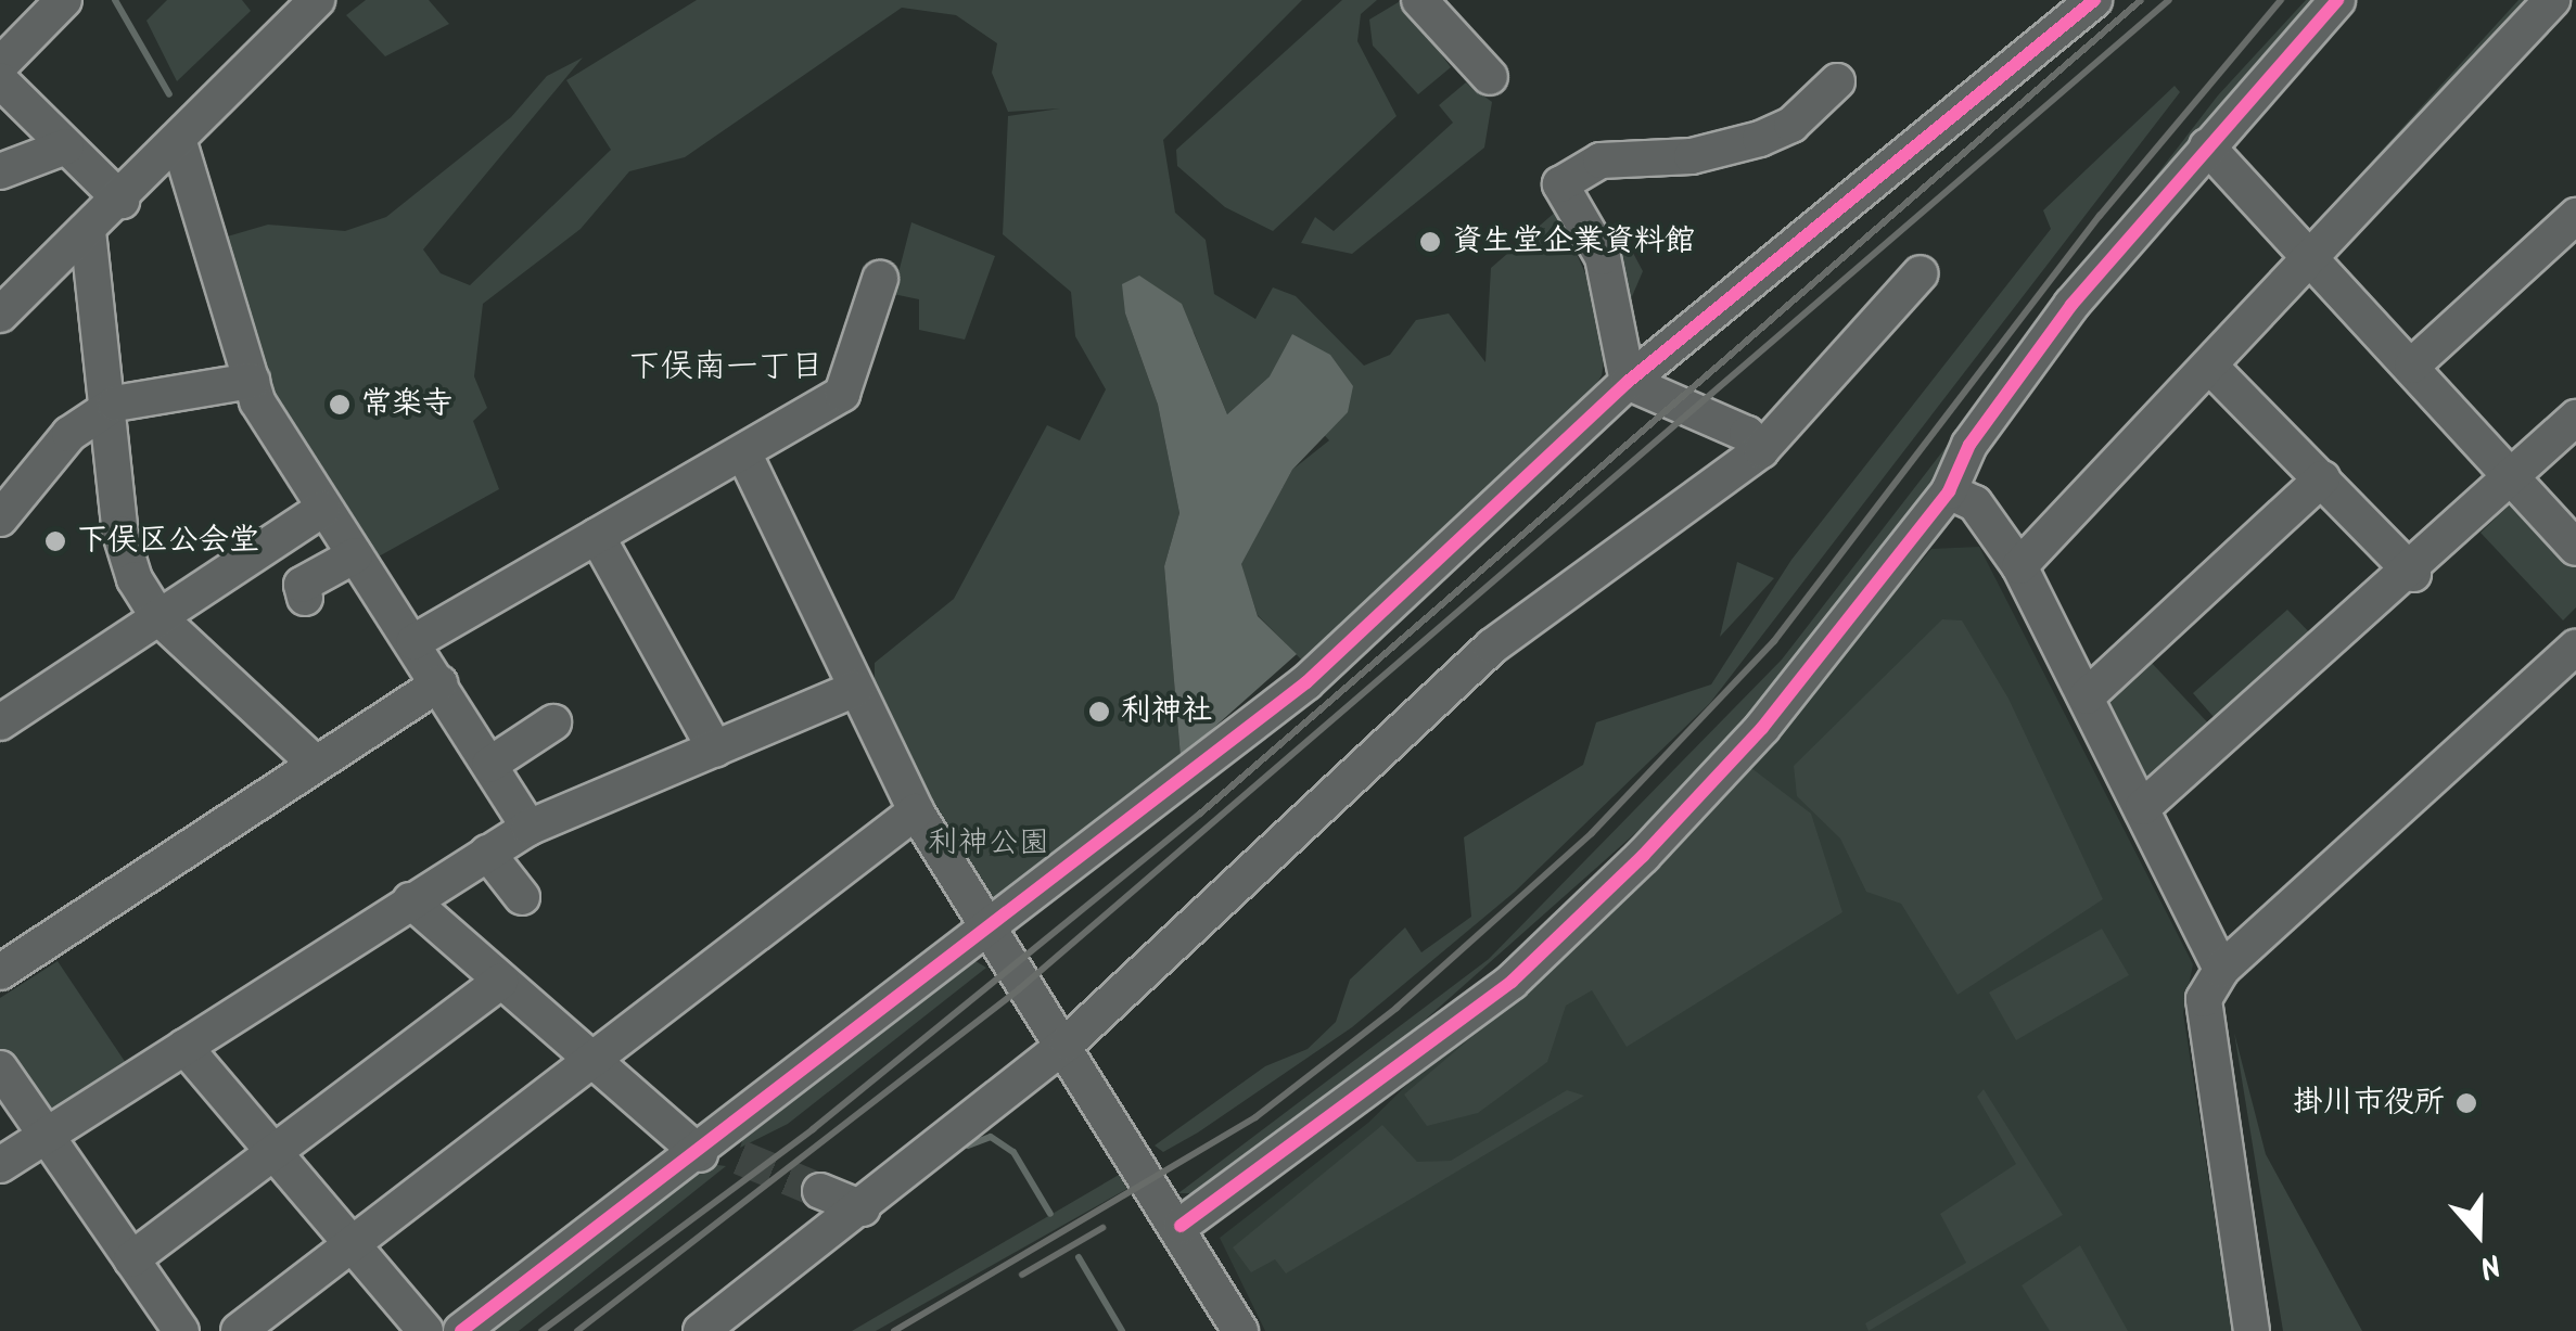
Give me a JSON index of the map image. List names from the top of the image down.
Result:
{
  "districts": ["下俣南一丁目"],
  "parks": ["利神公園"],
  "places": [
    "資生堂企業資料館",
    "常楽寺",
    "下俣区公会堂",
    "利神社",
    "掛川市役所"
  ],
  "north": "bottom"
}
